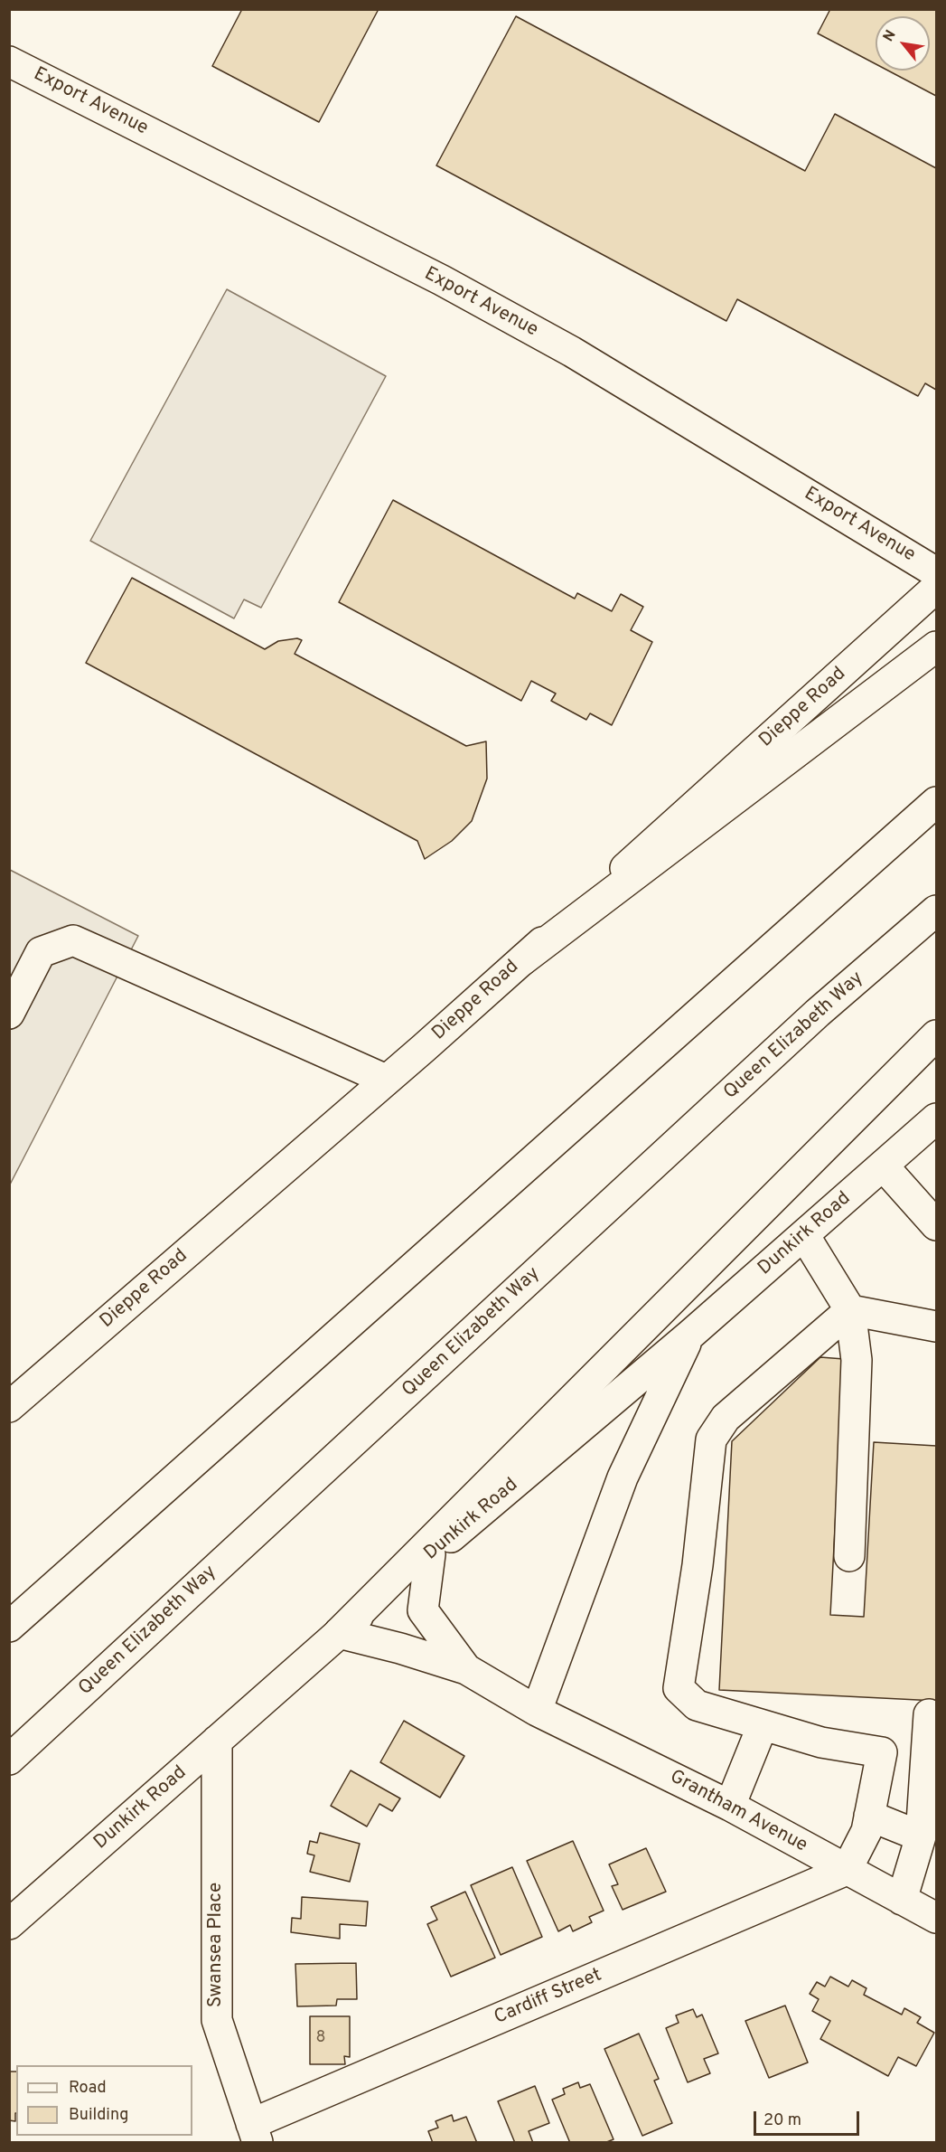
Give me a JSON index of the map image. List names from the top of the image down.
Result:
{
  "streets": {
    "main road": [
      "Export Avenue",
      "Dieppe Road",
      "Queen Elizabeth Way",
      "Dunkirk Road",
      "Grantham Avenue",
      "Swansea Place",
      "Cardiff Street"
    ]
  },
  "crossings": [
    ["Dunkirk Road", "Grantham Avenue"],
    ["Dunkirk Road", "Swansea Place"],
    ["Grantham Avenue", "Cardiff Street"],
    ["Swansea Place", "Cardiff Street"]
  ],
  "house_numbers": ["8"],
  "legend": ["Road", "Building"],
  "scale_bar": "20 m",
  "north": "top left"
}
